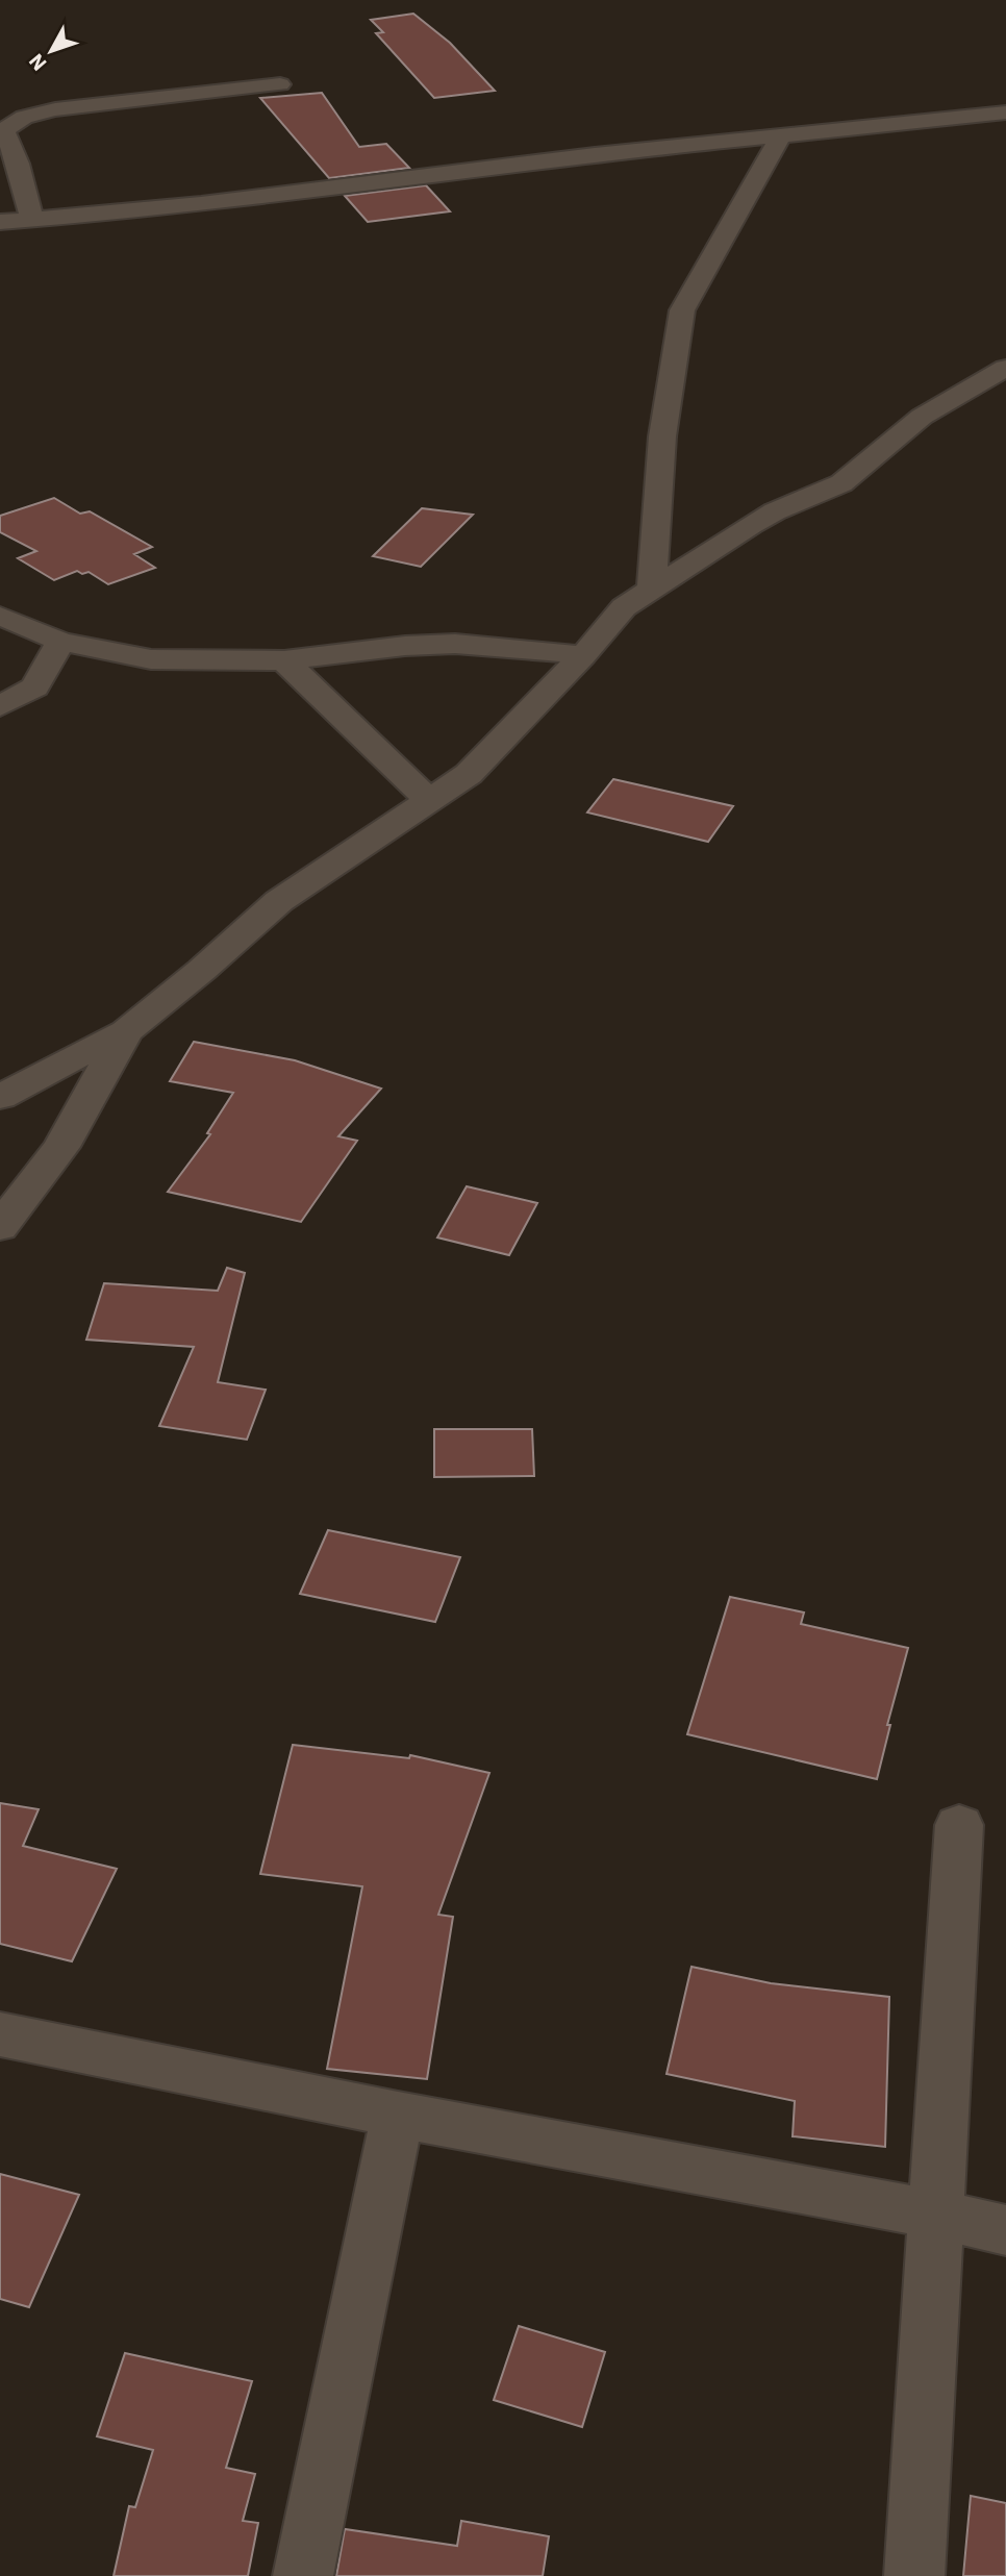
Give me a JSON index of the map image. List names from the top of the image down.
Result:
{
  "north": "bottom left"
}
